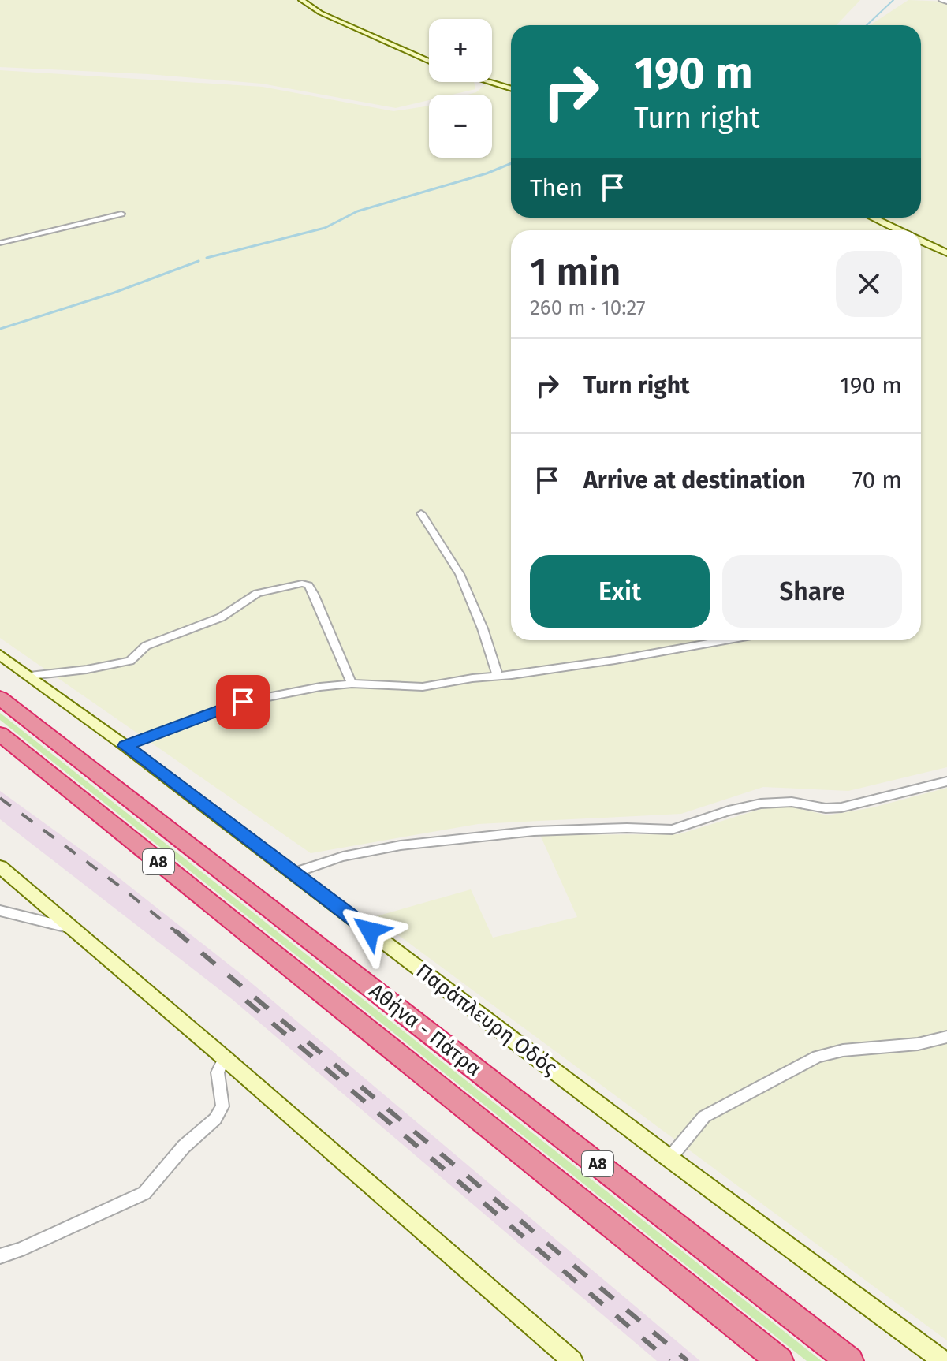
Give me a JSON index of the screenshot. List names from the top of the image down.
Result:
{
  "streets": {
    "highway": ["Α8", "Αθήνα - Πάτρα"],
    "street": ["Παράπλευρη Οδός"]
  },
  "page": {
    "map_buttons": ["+", "−"],
    "turn": ["190 m", "Turn right"],
    "then": "Then",
    "heading": ["1 min", "260 m · 10:27"],
    "list": [
      {
        "name": "Turn right",
        "value": "190 m"
      },
      {
        "name": "Arrive at destination",
        "value": "70 m"
      }
    ],
    "buttons": ["Exit", "Share"]
  }
}
